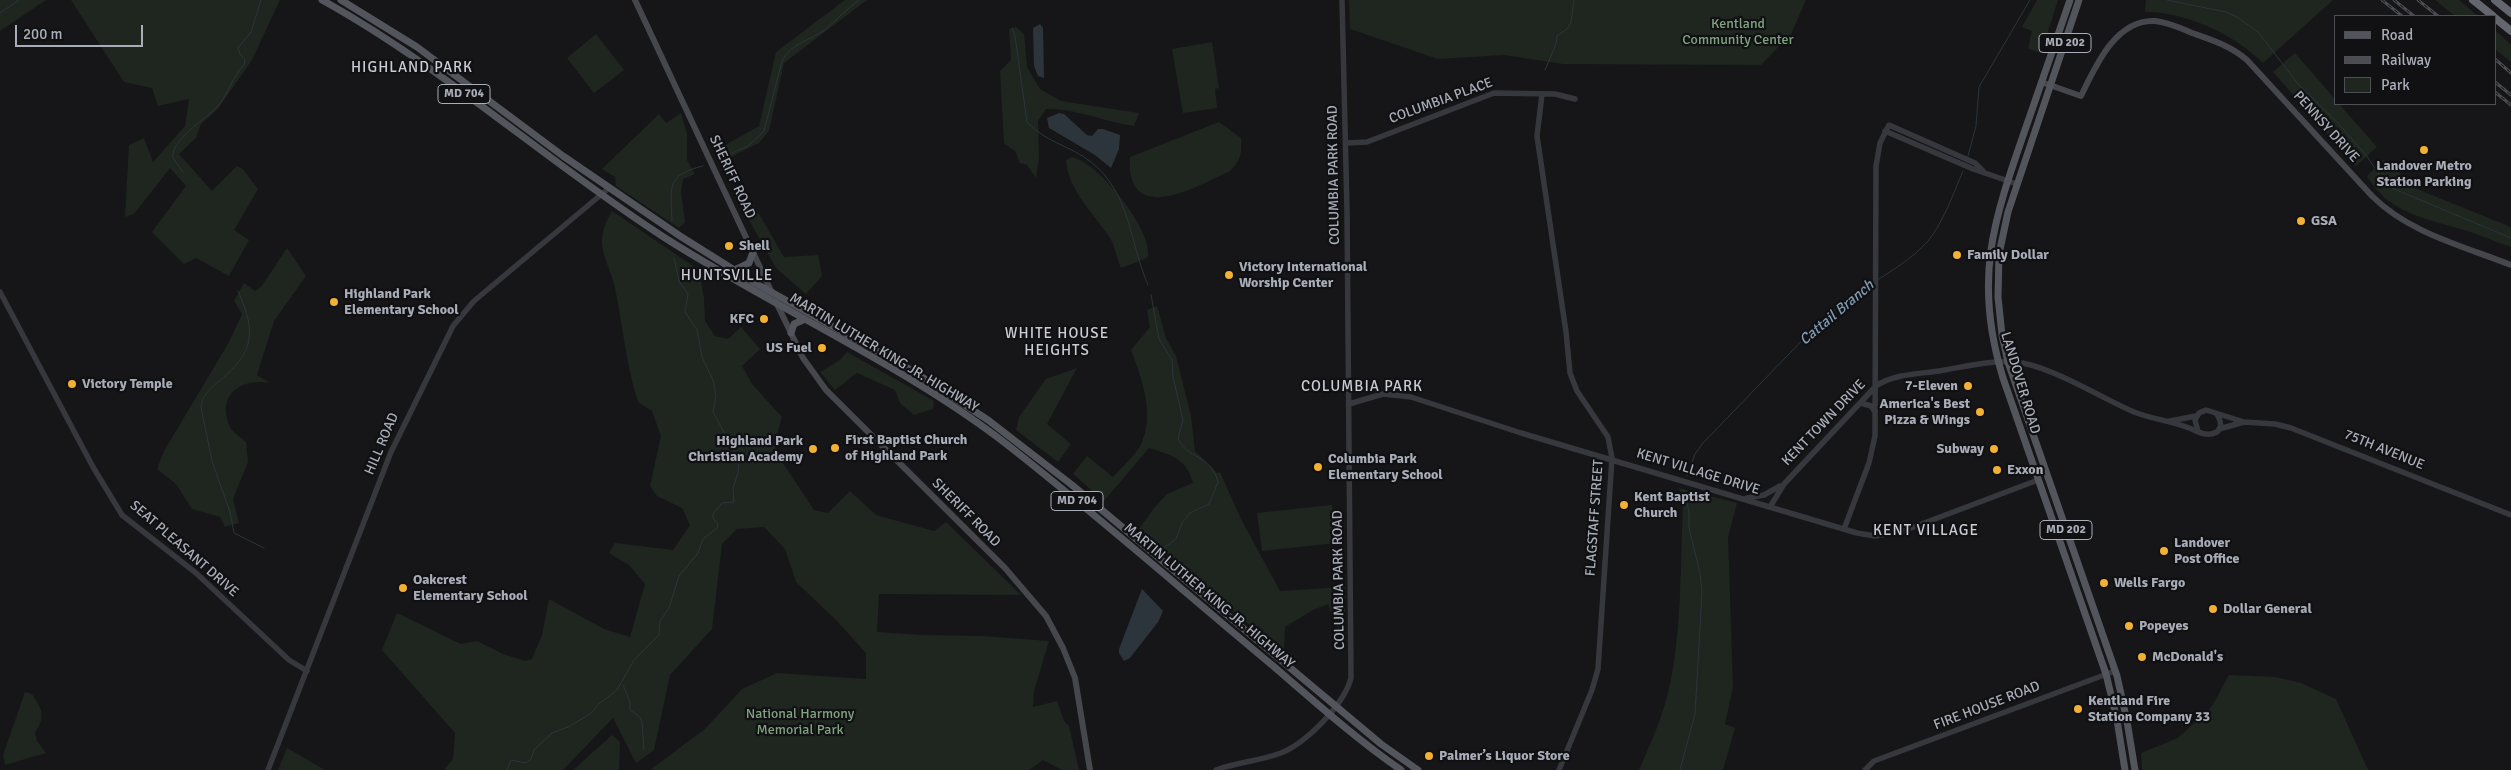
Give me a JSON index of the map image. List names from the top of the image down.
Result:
{
  "streets": {
    "main road": [
      "MD 202",
      "MD 704",
      "PENNSY DRIVE",
      "SHERIFF ROAD",
      "MARTIN LUTHER KING JR. HIGHWAY",
      "LANDOVER ROAD"
    ],
    "street": [
      "COLUMBIA PLACE",
      "COLUMBIA PARK ROAD",
      "KENT TOWN DRIVE",
      "HILL ROAD",
      "75TH AVENUE",
      "KENT VILLAGE DRIVE",
      "FLAGSTAFF STREET",
      "SEAT PLEASANT DRIVE",
      "FIRE HOUSE ROAD"
    ]
  },
  "crossings": [
    ["COLUMBIA PLACE", "COLUMBIA PARK ROAD"],
    ["COLUMBIA PLACE", "FLAGSTAFF STREET"],
    ["PENNSY DRIVE", "LANDOVER ROAD"],
    ["COLUMBIA PARK ROAD", "MARTIN LUTHER KING JR. HIGHWAY"],
    ["COLUMBIA PARK ROAD", "KENT VILLAGE DRIVE"],
    ["SHERIFF ROAD", "MARTIN LUTHER KING JR. HIGHWAY"],
    ["MARTIN LUTHER KING JR. HIGHWAY", "HILL ROAD"],
    ["LANDOVER ROAD", "KENT TOWN DRIVE"],
    ["LANDOVER ROAD", "KENT VILLAGE DRIVE"],
    ["LANDOVER ROAD", "FIRE HOUSE ROAD"],
    ["KENT TOWN DRIVE", "KENT VILLAGE DRIVE"],
    ["HILL ROAD", "SEAT PLEASANT DRIVE"],
    ["KENT VILLAGE DRIVE", "FLAGSTAFF STREET"]
  ],
  "districts": [
    "HIGHLAND PARK",
    "HUNTSVILLE",
    "WHITE HOUSE HEIGHTS",
    "COLUMBIA PARK",
    "KENT VILLAGE"
  ],
  "water": ["Cattail Branch"],
  "parks": ["Kentland Community Center", "National Harmony Memorial Park"],
  "places": [
    "Landover Metro Station Parking",
    "GSA",
    "Shell",
    "Family Dollar",
    "Victory International Worship Center",
    "Highland Park Elementary School",
    "KFC",
    "US Fuel",
    "Victory Temple",
    "7-Eleven",
    "America's Best Pizza & Wings",
    "First Baptist Church of Highland Park",
    "Highland Park Christian Academy",
    "Subway",
    "Columbia Park Elementary School",
    "Exxon",
    "Kent Baptist Church",
    "Landover Post Office",
    "Wells Fargo",
    "Oakcrest Elementary School",
    "Dollar General",
    "Popeyes",
    "McDonald's",
    "Kentland Fire Station Company 33",
    "Palmer’s Liquor Store"
  ],
  "legend": ["Road", "Railway", "Park"],
  "scale_bar": "200 m"
}
